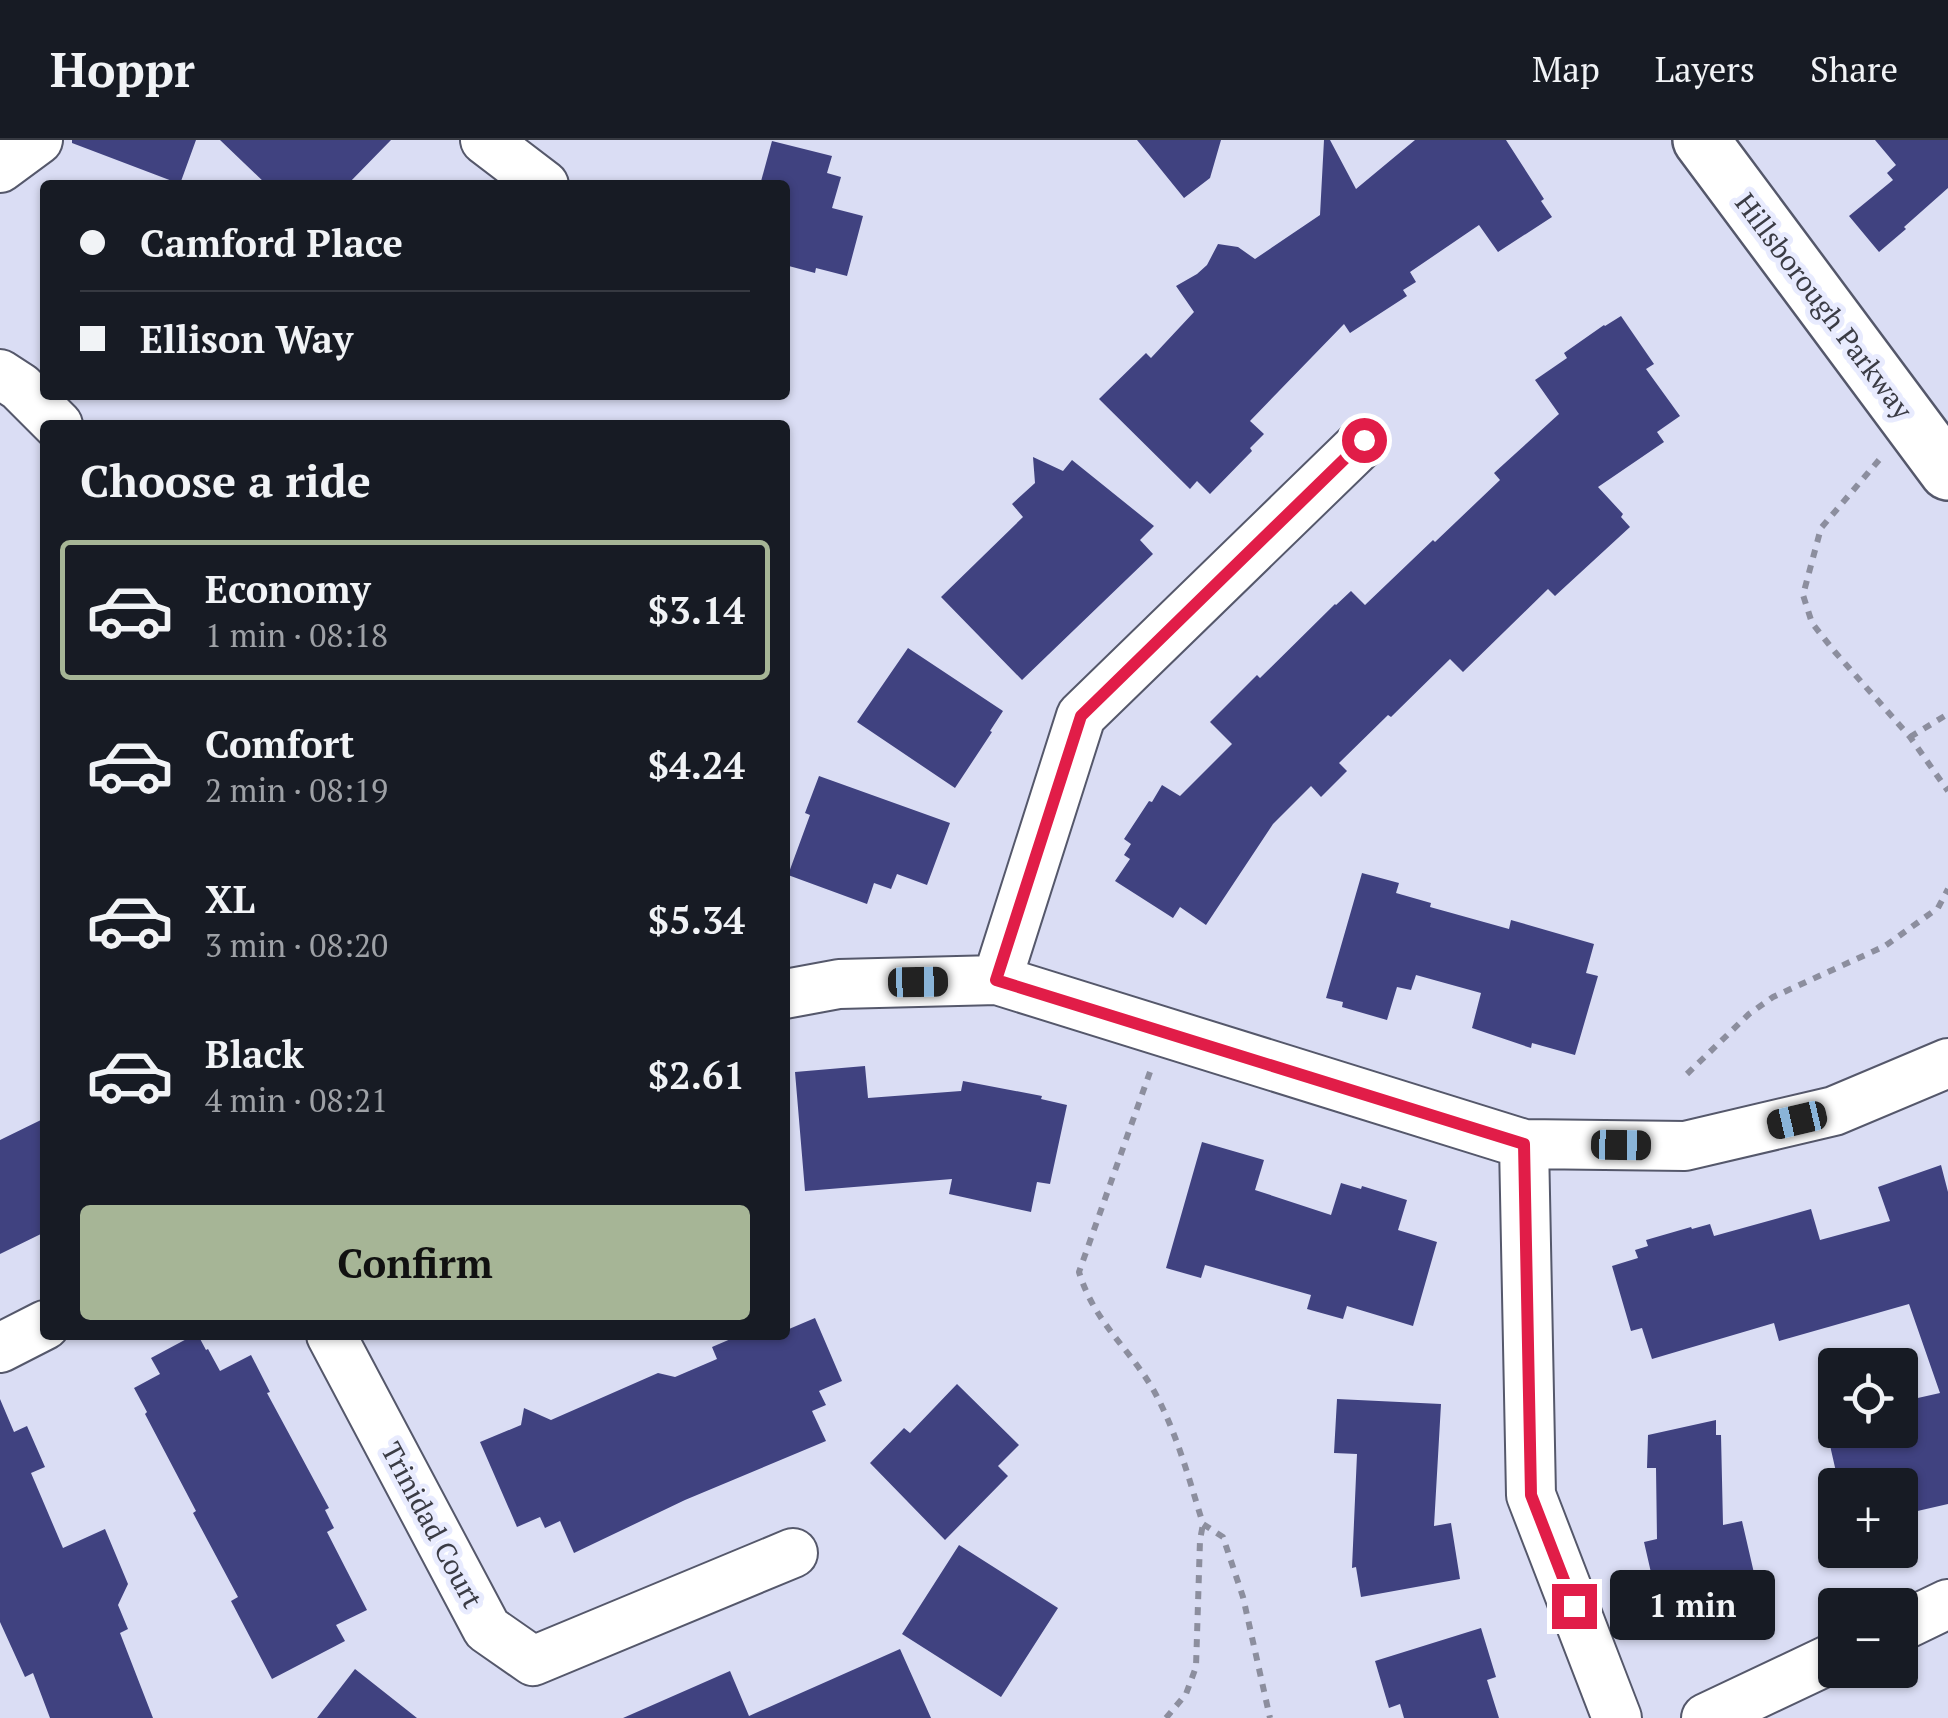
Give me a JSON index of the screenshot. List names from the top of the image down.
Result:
{
  "streets": {
    "street": ["Hillsborough Parkway", "Trinidad Court"]
  },
  "page": {
    "header": "Hoppr",
    "nav": ["Map", "Layers", "Share"],
    "banner": ["Camford Place", "Ellison Way"],
    "heading": "Choose a ride",
    "list": [
      {
        "name": "Economy",
        "note": "1 min · 08:18",
        "value": "$3.14"
      },
      {
        "name": "Comfort",
        "note": "2 min · 08:19",
        "value": "$4.24"
      },
      {
        "name": "XL",
        "note": "3 min · 08:20",
        "value": "$5.34"
      },
      {
        "name": "Black",
        "note": "4 min · 08:21",
        "value": "$2.61"
      }
    ],
    "buttons": "Confirm",
    "map_buttons": ["+", "−"],
    "bubble": "1 min"
  }
}
